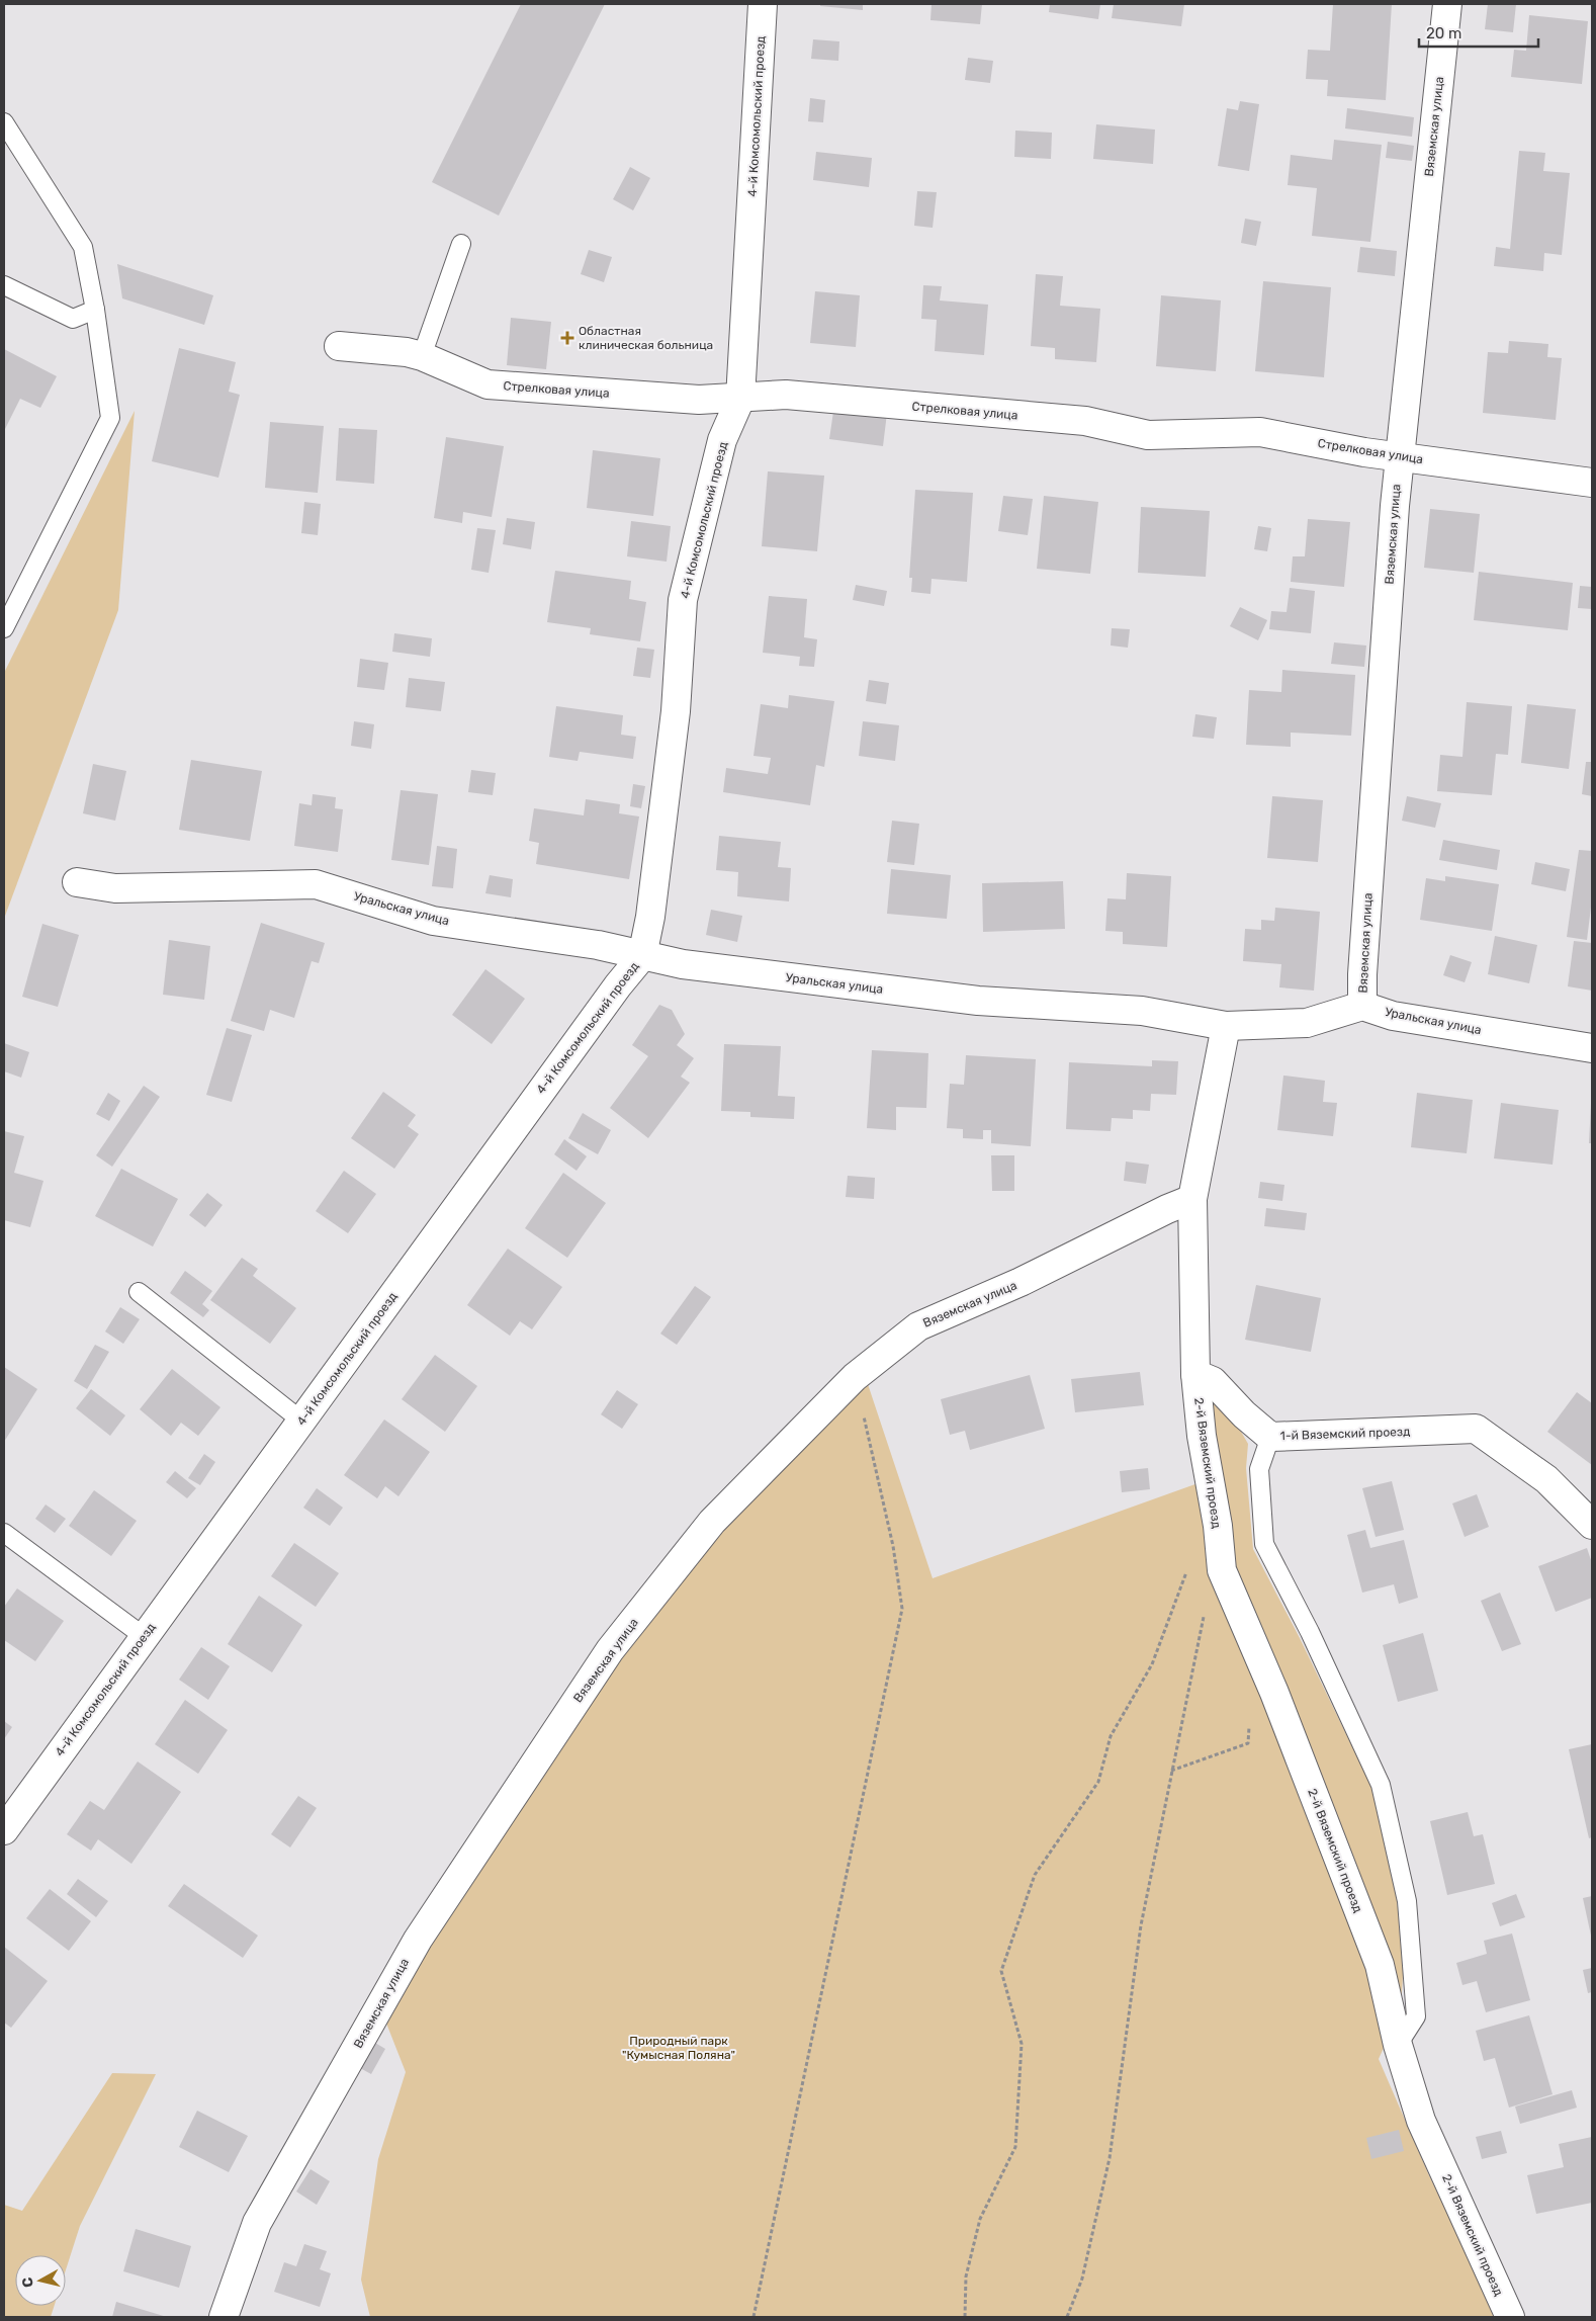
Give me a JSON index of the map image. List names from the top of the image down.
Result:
{
  "streets": {
    "street": [
      "4-й Комсомольский проезд",
      "Вяземская улица",
      "Стрелковая улица",
      "Уральская улица",
      "1-й Вяземский проезд",
      "2-й Вяземский проезд"
    ]
  },
  "crossings": [
    ["4-й Комсомольский проезд", "Стрелковая улица"],
    ["4-й Комсомольский проезд", "Уральская улица"],
    ["Вяземская улица", "Стрелковая улица"],
    ["Вяземская улица", "Уральская улица"],
    ["1-й Вяземский проезд", "2-й Вяземский проезд"]
  ],
  "parks": ["Природный парк \"Кумысная Поляна\""],
  "places": {
    "health": ["Областная клиническая больница"]
  },
  "scale_bar": "20 m",
  "north": "left"
}
